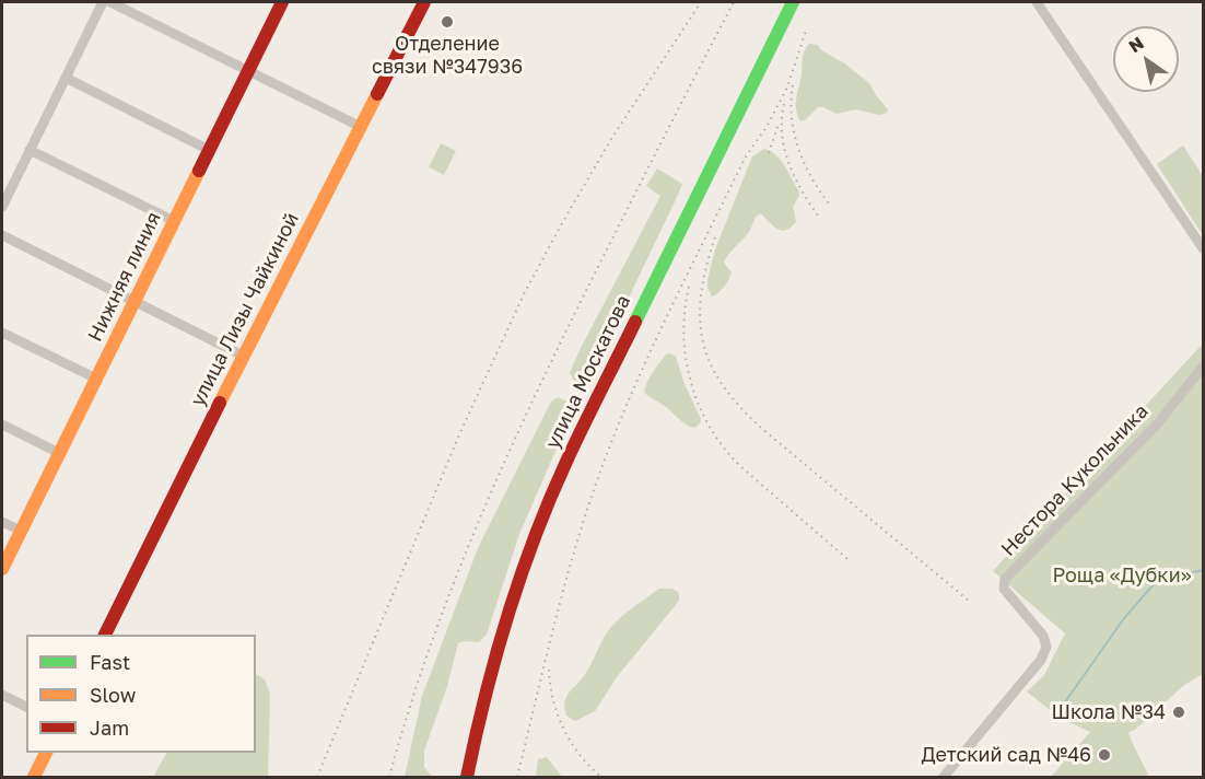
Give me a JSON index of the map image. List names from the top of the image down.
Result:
{
  "streets": {
    "main road": ["Нижняя линия", "улица Лизы Чайкиной", "улица Москатова"],
    "street": ["Нестора Кукольника"]
  },
  "parks": ["Роща «Дубки»"],
  "places": ["Отделение связи №347936", "Школа №34", "Детский сад №46"],
  "legend": ["Fast", "Slow", "Jam"],
  "north": "top left"
}
